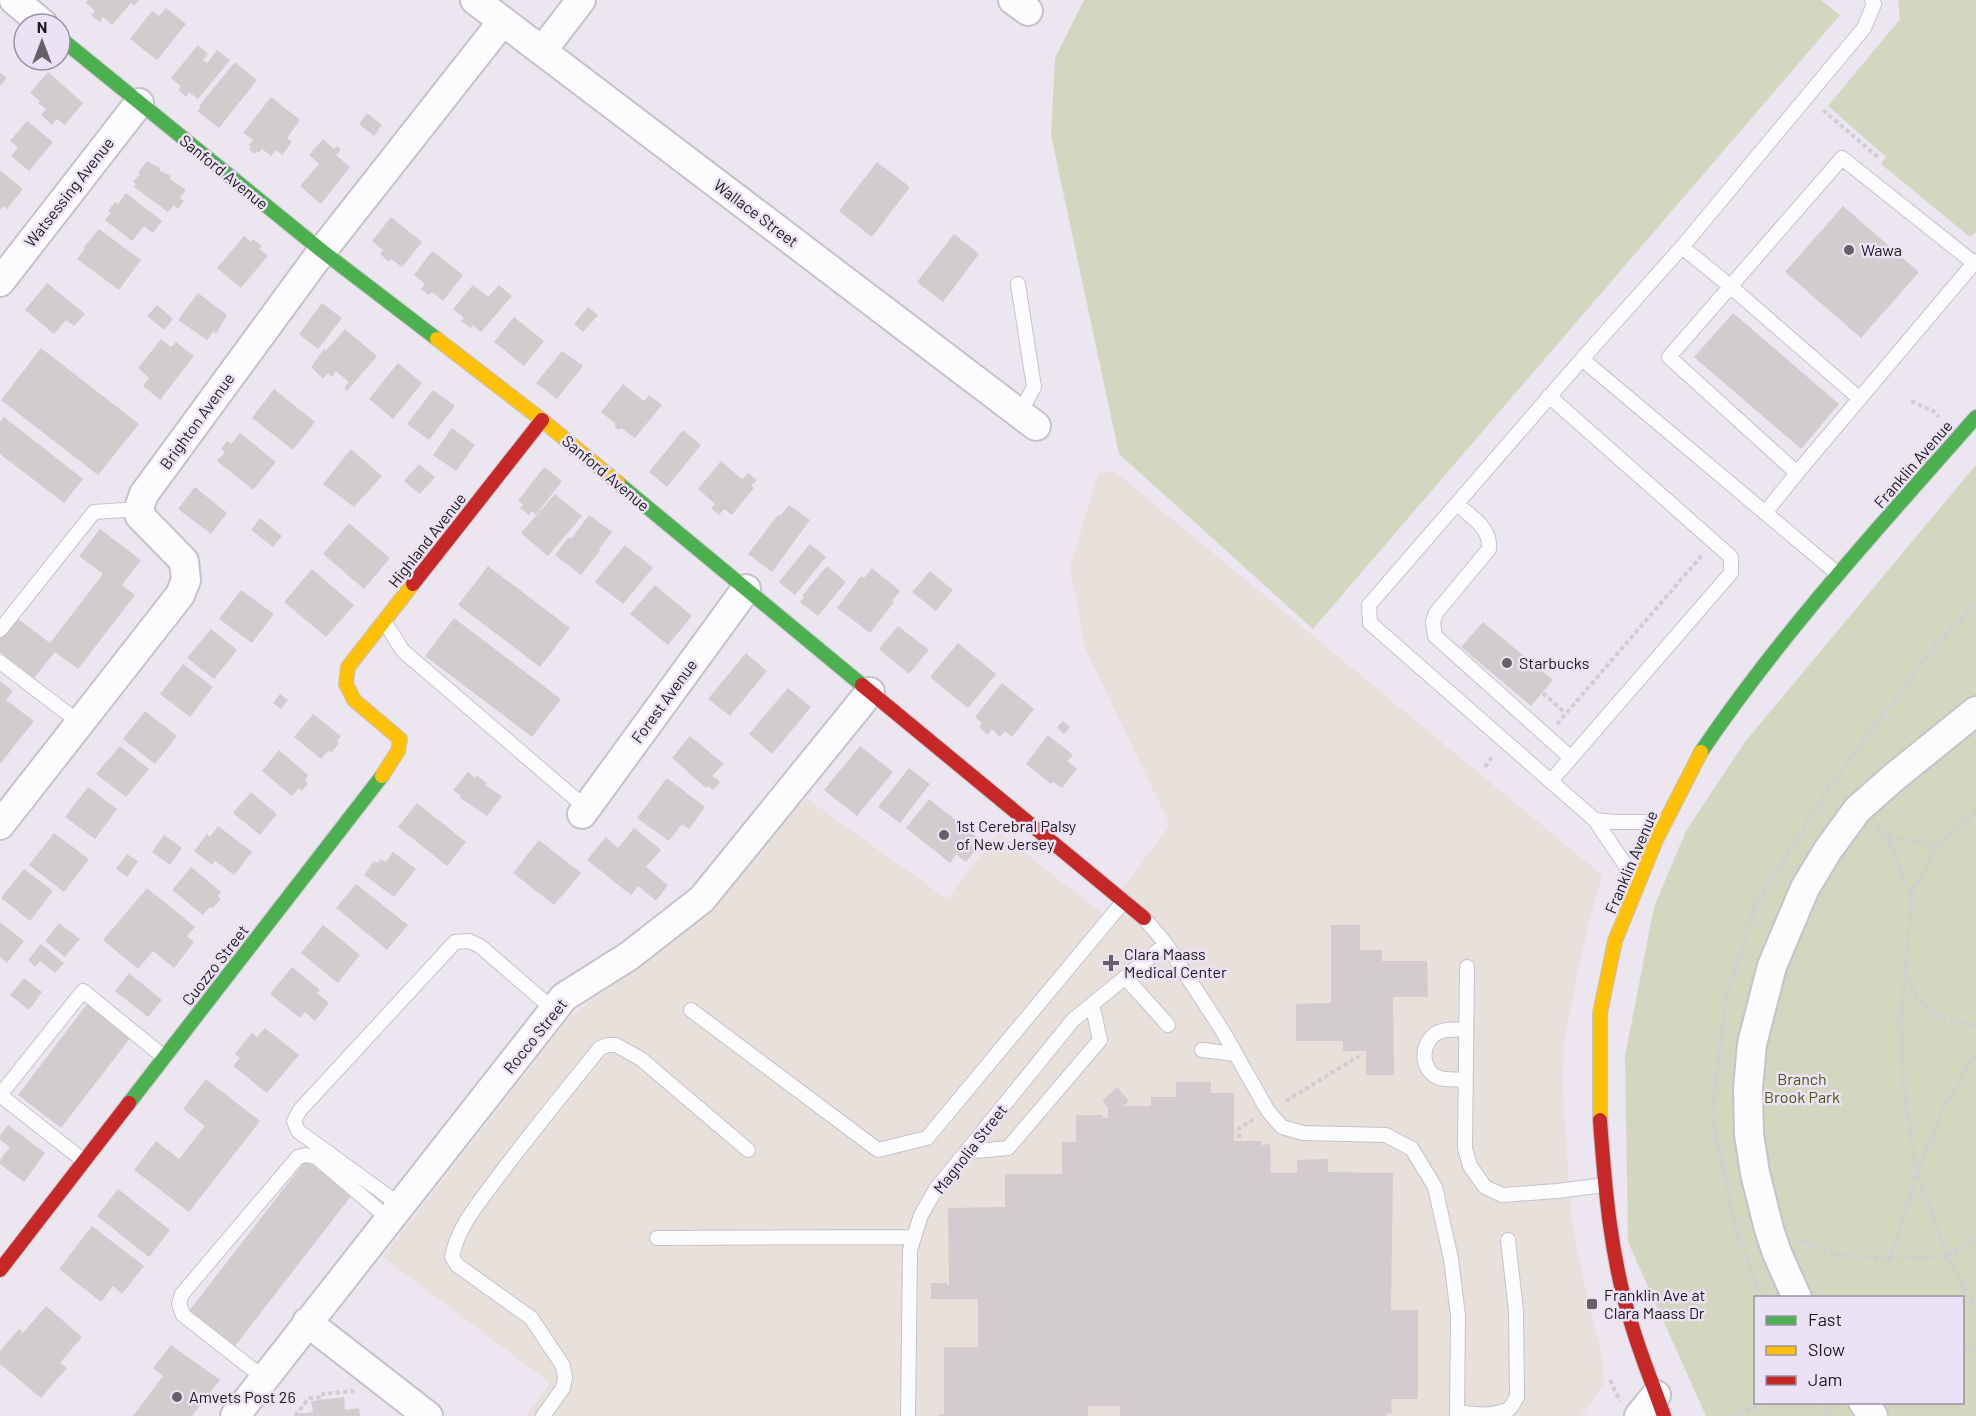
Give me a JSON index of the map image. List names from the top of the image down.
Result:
{
  "streets": {
    "street": [
      "Sanford Avenue",
      "Watsessing Avenue",
      "Wallace Street",
      "Brighton Avenue",
      "Franklin Avenue",
      "Highland Avenue",
      "Forest Avenue",
      "Cuozzo Street",
      "Rocco Street"
    ],
    "lane": ["Magnolia Street"]
  },
  "crossings": [
    ["Sanford Avenue", "Watsessing Avenue"],
    ["Sanford Avenue", "Brighton Avenue"],
    ["Sanford Avenue", "Highland Avenue"],
    ["Sanford Avenue", "Forest Avenue"],
    ["Sanford Avenue", "Rocco Street"],
    ["Wallace Street", "Brighton Avenue"],
    ["Highland Avenue", "Cuozzo Street"]
  ],
  "parks": ["Branch Brook Park"],
  "places": {
    "other": [
      "Wawa",
      "Starbucks",
      "1st Cerebral Palsy of New Jersey",
      "Amvets Post 26"
    ],
    "health": ["Clara Maass Medical Center"],
    "transit": ["Franklin Ave at Clara Maass Dr"]
  },
  "legend": ["Fast", "Slow", "Jam"],
  "north": "top"
}
